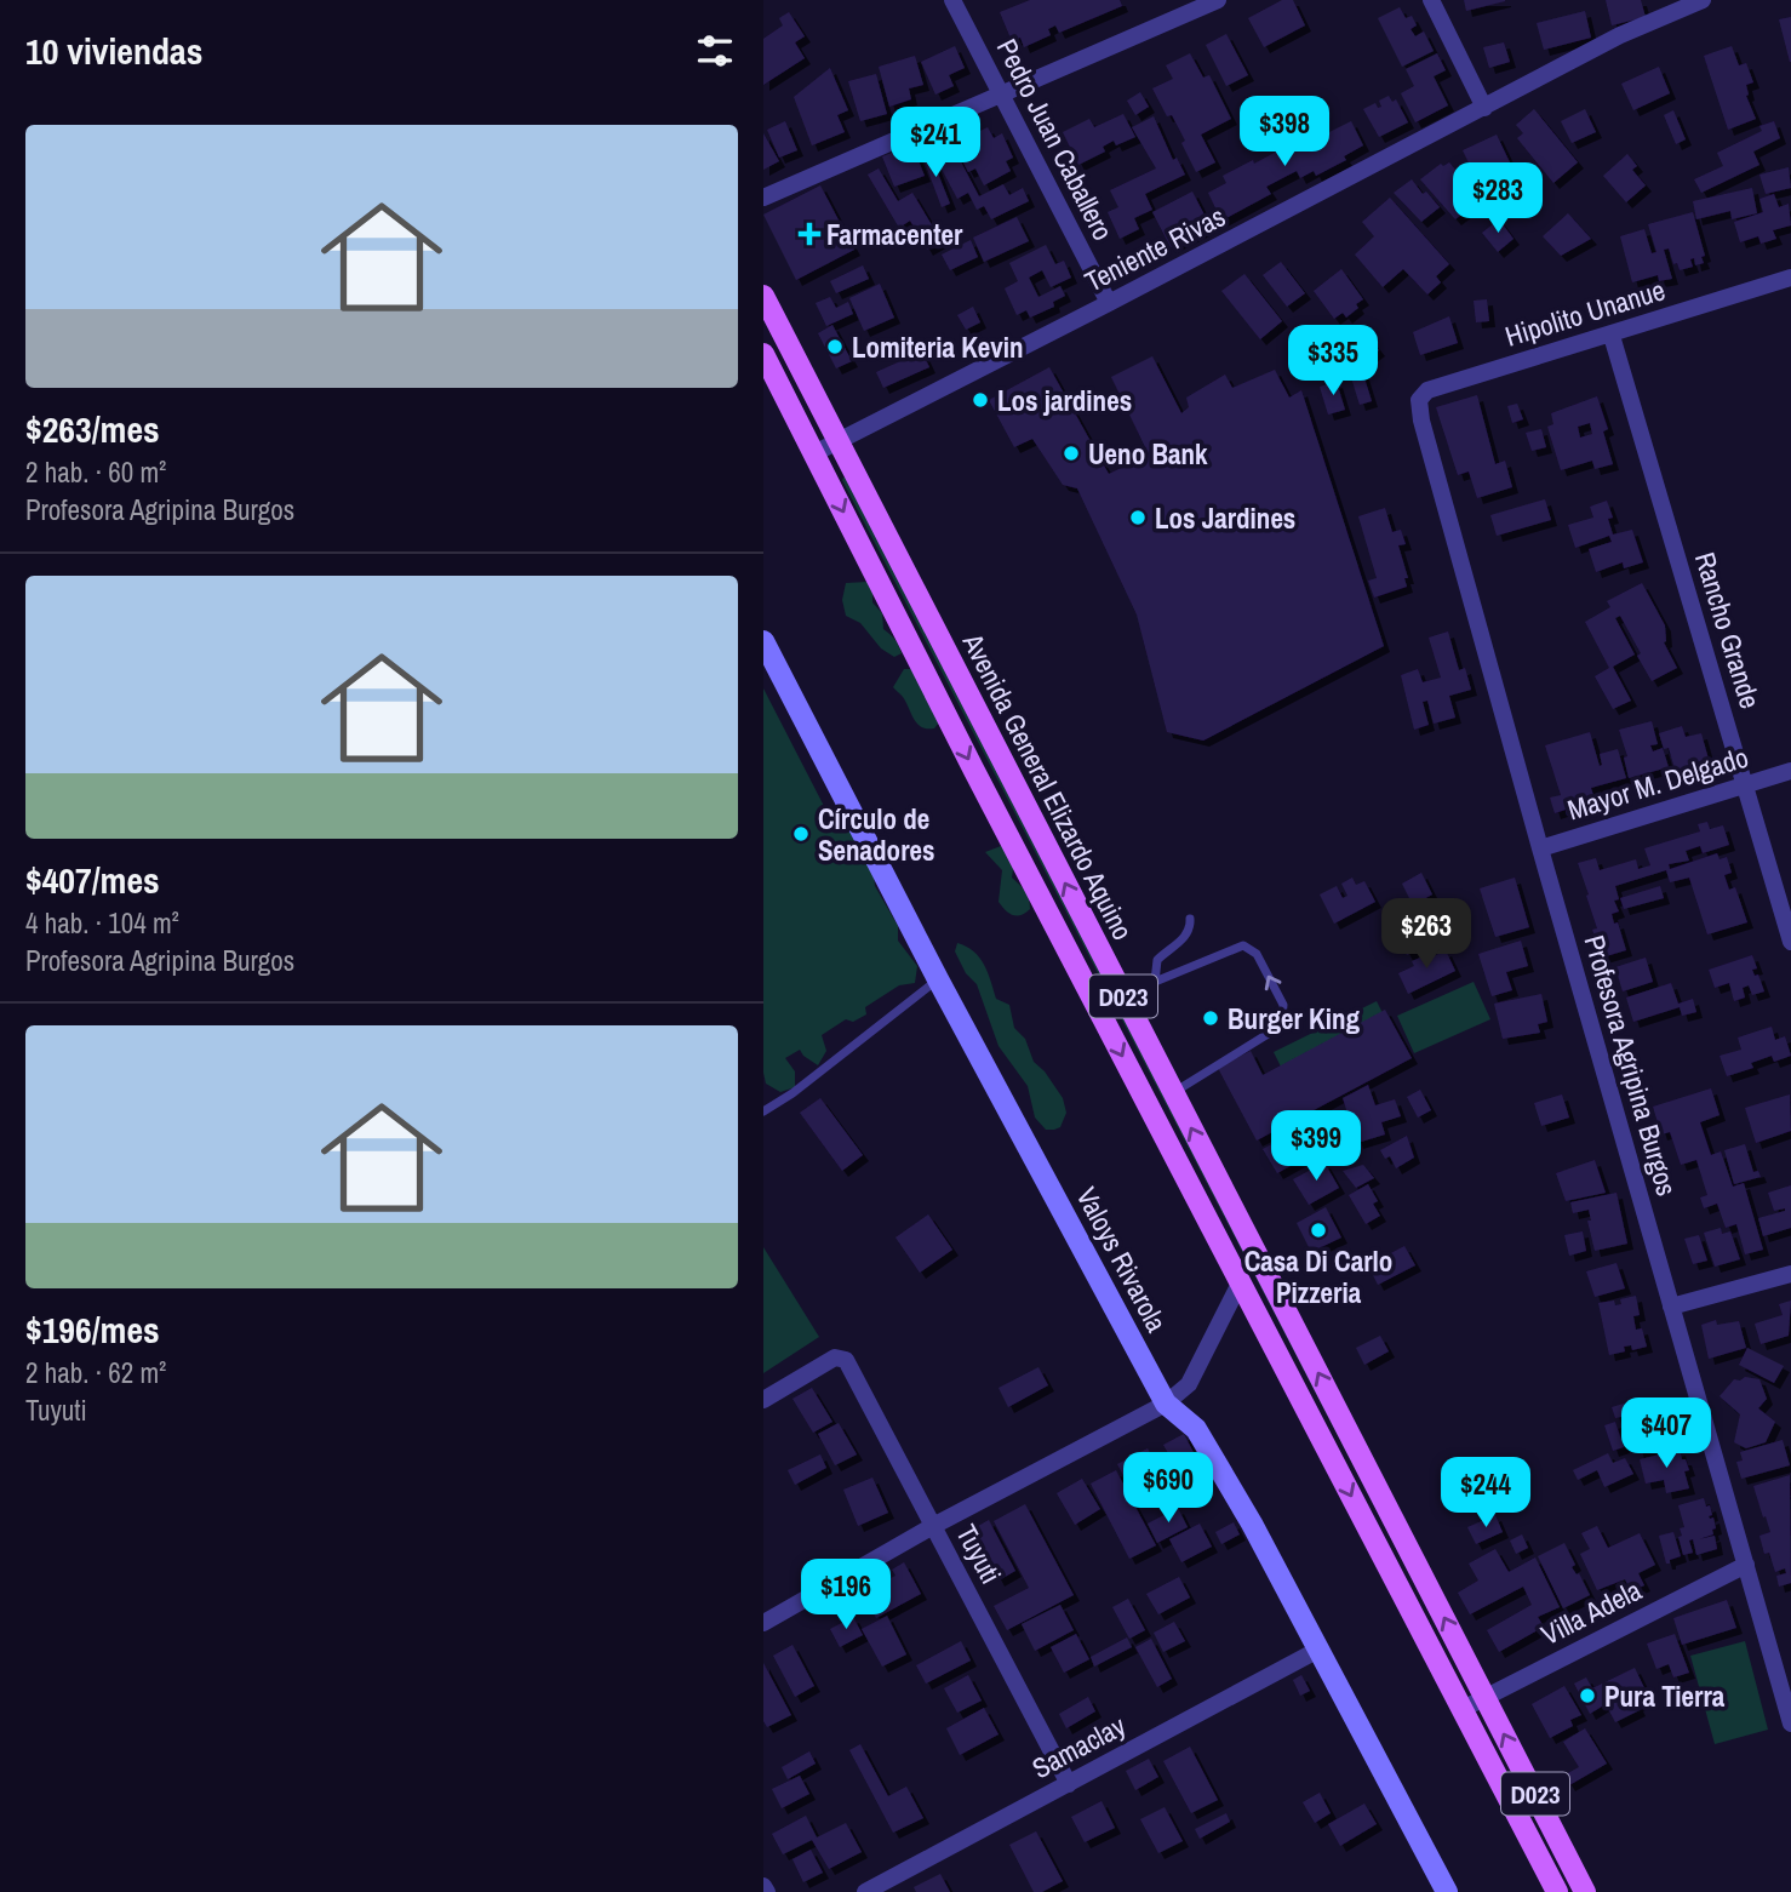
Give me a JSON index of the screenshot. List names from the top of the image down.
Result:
{
  "streets": {
    "main road": ["Avenida General Elizardo Aquino", "D023"],
    "street": [
      "Pedro Juan Caballero",
      "Teniente Rivas",
      "Hipolito Unanue",
      "Rancho Grande",
      "Mayor M. Delgado",
      "Profesora Agripina Burgos",
      "Valoys Rivarola",
      "Tuyuti",
      "Villa Adela",
      "Samaclay"
    ]
  },
  "crossings": [
    ["Pedro Juan Caballero", "Teniente Rivas"],
    ["Teniente Rivas", "Avenida General Elizardo Aquino"],
    ["Hipolito Unanue", "Rancho Grande"],
    ["Hipolito Unanue", "Profesora Agripina Burgos"],
    ["Rancho Grande", "Mayor M. Delgado"],
    ["Mayor M. Delgado", "Profesora Agripina Burgos"],
    ["Avenida General Elizardo Aquino", "Villa Adela"],
    ["Profesora Agripina Burgos", "Villa Adela"],
    ["Valoys Rivarola", "Samaclay"],
    ["Tuyuti", "Samaclay"]
  ],
  "places": {
    "health": ["Farmacenter"],
    "other": [
      "Lomiteria Kevin",
      "Los jardines",
      "Ueno Bank",
      "Los Jardines",
      "Círculo de Senadores",
      "Burger King",
      "Casa Di Carlo Pizzeria",
      "Pura Tierra"
    ]
  },
  "page": {
    "heading": "10 viviendas",
    "price": [
      "$398",
      "$241",
      "$283",
      "$335",
      "$263",
      "$399",
      "$407",
      "$690",
      "$244",
      "$196"
    ],
    "list": [
      {
        "name": "$263/mes",
        "note": "2 hab. · 60 m² · Profesora Agripina Burgos"
      },
      {
        "name": "$407/mes",
        "note": "4 hab. · 104 m² · Profesora Agripina Burgos"
      },
      {
        "name": "$196/mes",
        "note": "2 hab. · 62 m² · Tuyuti"
      }
    ]
  }
}
